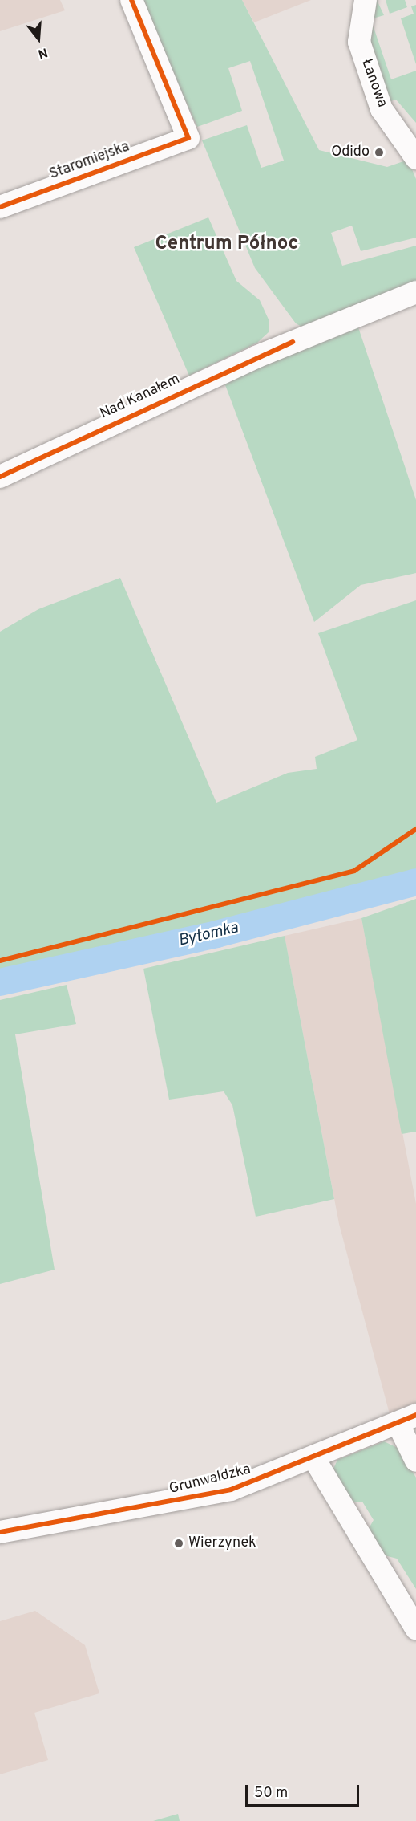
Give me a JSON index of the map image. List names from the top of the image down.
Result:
{
  "streets": {
    "street": [
      "Łanowa",
      "Staromiejska",
      "Nad Kanałem",
      "Grunwaldzka"
    ]
  },
  "districts": ["Centrum Północ"],
  "water": ["Bytomka"],
  "places": ["Odido", "Wierzynek"],
  "scale_bar": "50 m",
  "north": "bottom"
}
